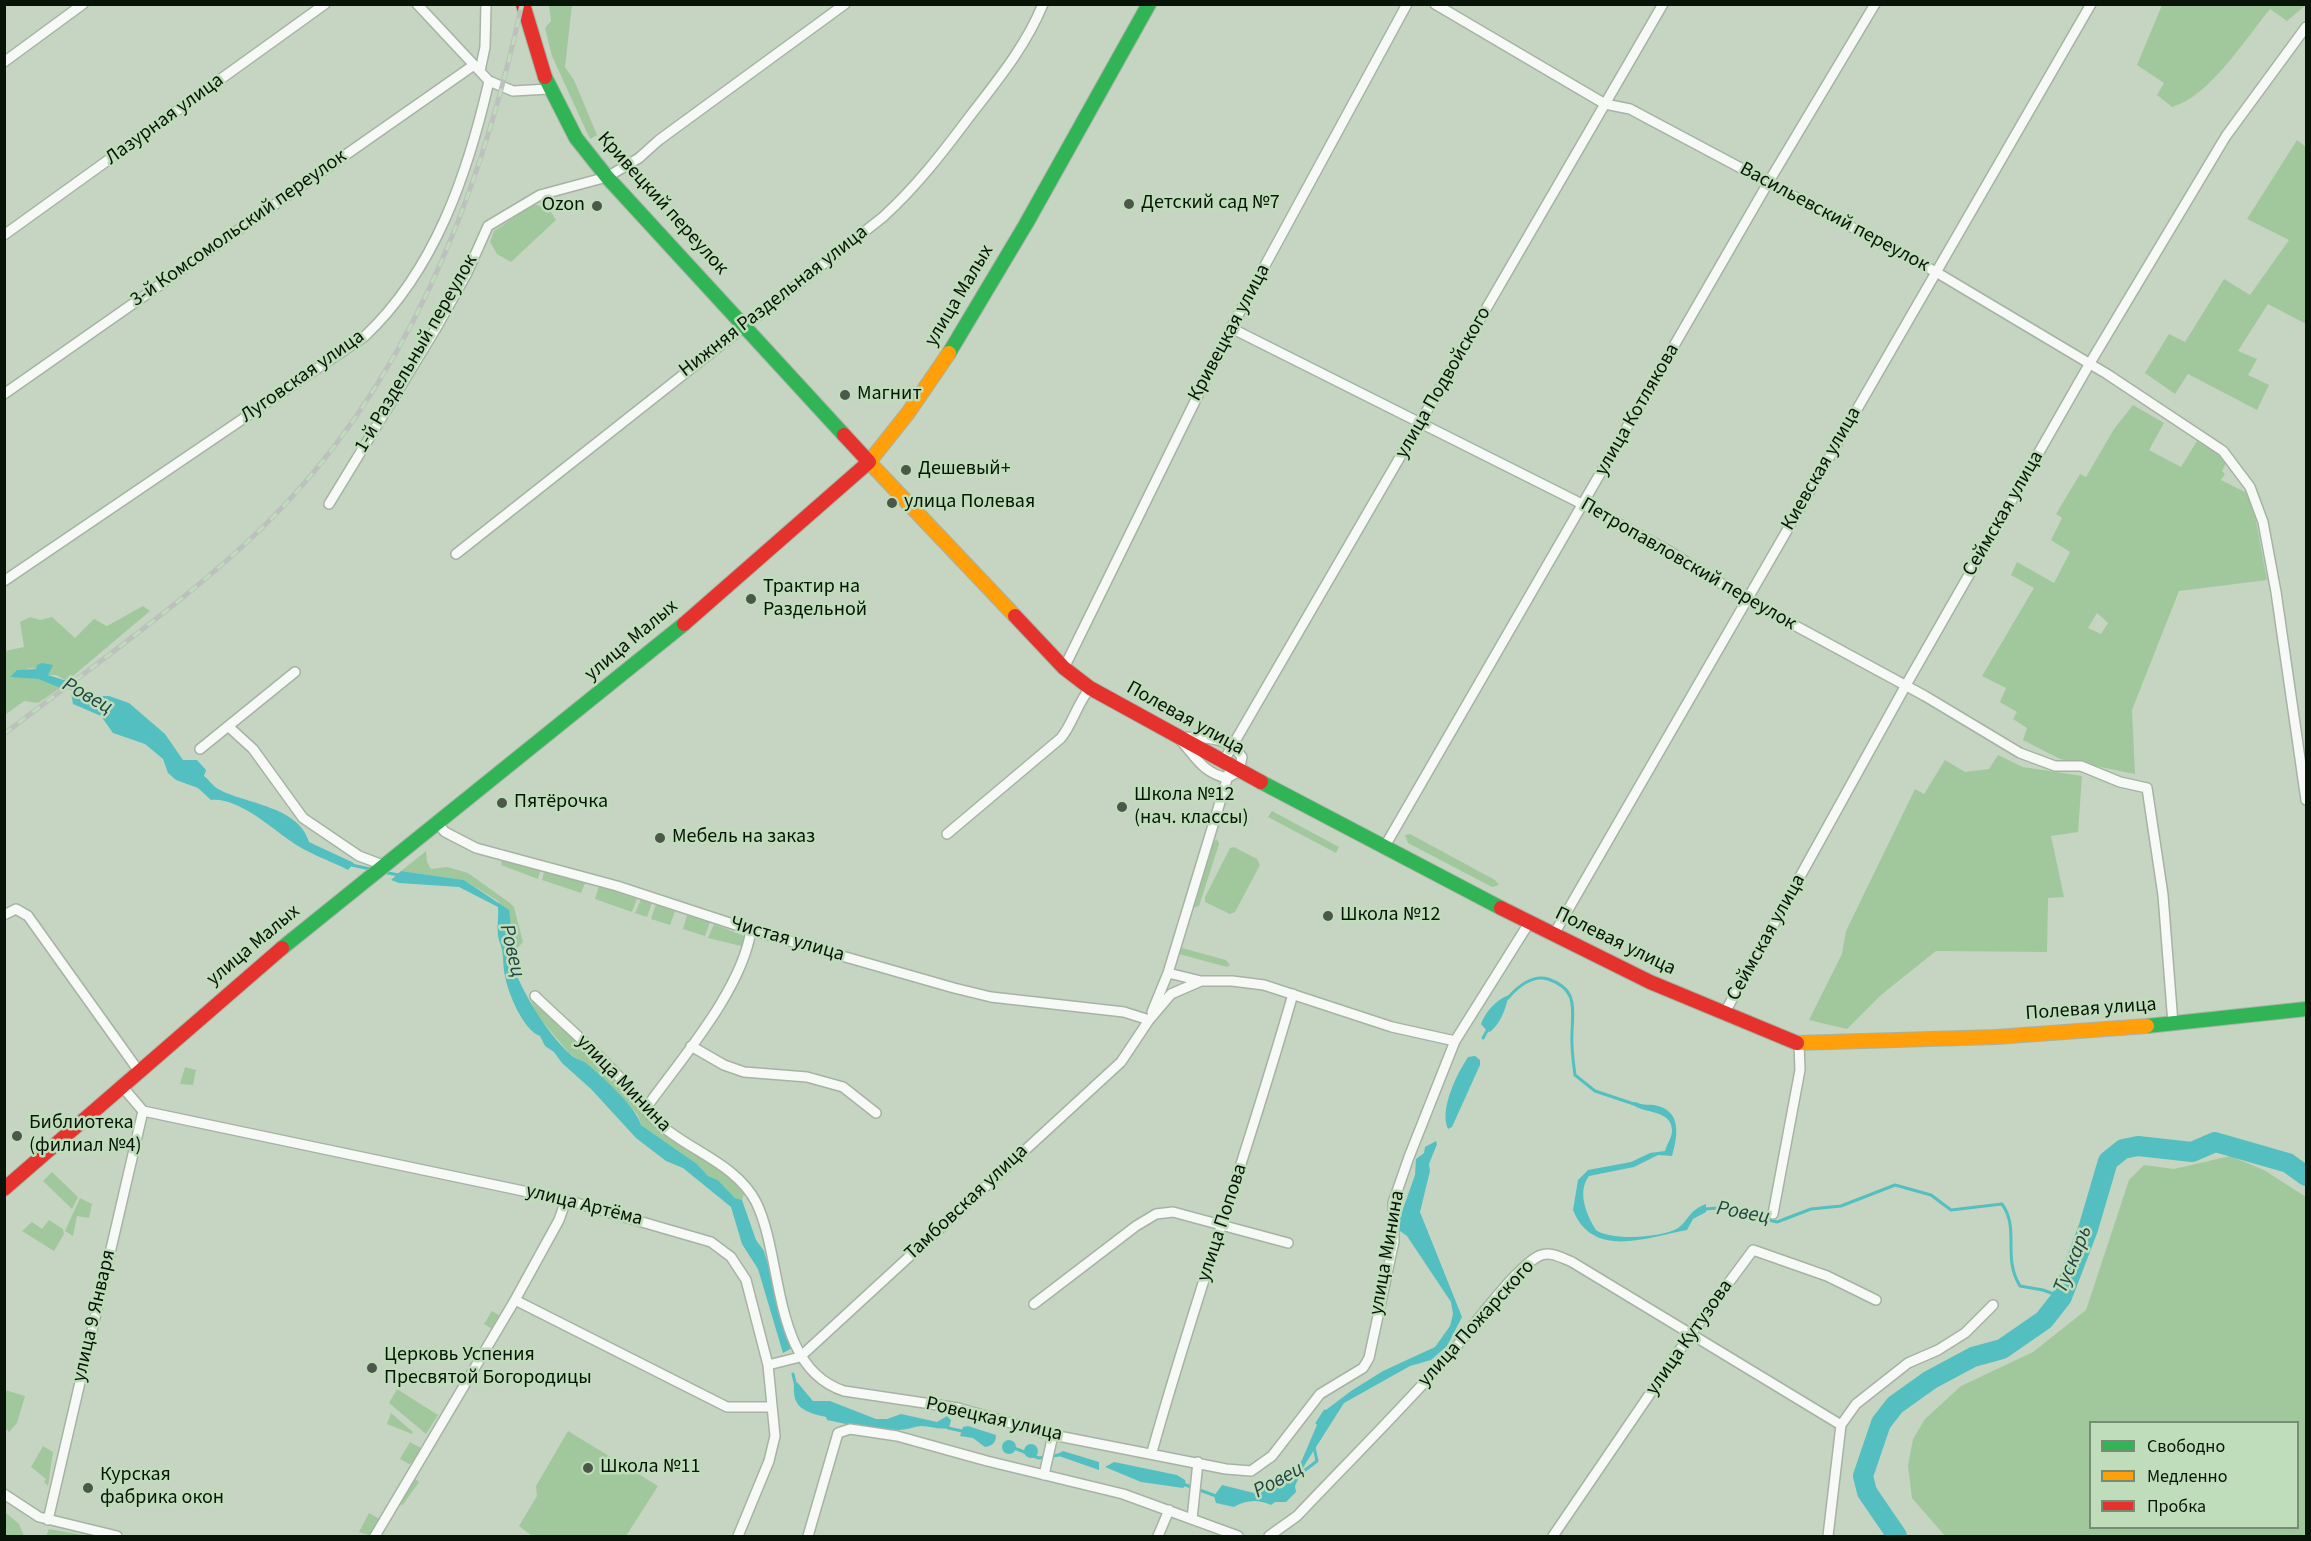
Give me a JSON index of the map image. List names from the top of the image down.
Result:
{
  "streets": {
    "street": [
      "Лазурная улица",
      "Кривецкий переулок",
      "Васильевский переулок",
      "3-й Комсомольский переулок",
      "улица Малых",
      "Нижняя Раздельная улица",
      "Кривецкая улица",
      "1-й Раздельный переулок",
      "Луговская улица",
      "улица Подвойского",
      "улица Котлякова",
      "Киевская улица",
      "Сеймская улица",
      "Петропавловский переулок",
      "Полевая улица",
      "Чистая улица",
      "улица Минина",
      "Тамбовская улица",
      "улица Артёма",
      "улица Попова",
      "улица 9 Января",
      "улица Пожарского",
      "улица Кутузова",
      "Ровецкая улица"
    ]
  },
  "crossings": [
    ["Кривецкий переулок", "улица Малых"],
    ["Кривецкий переулок", "Нижняя Раздельная улица"],
    ["Кривецкий переулок", "1-й Раздельный переулок"],
    ["Кривецкий переулок", "Полевая улица"],
    ["Васильевский переулок", "улица Подвойского"],
    ["Васильевский переулок", "улица Котлякова"],
    ["Васильевский переулок", "Киевская улица"],
    ["Васильевский переулок", "Сеймская улица"],
    ["улица Малых", "Полевая улица"],
    ["улица Малых", "Чистая улица"],
    ["Кривецкая улица", "Петропавловский переулок"],
    ["Кривецкая улица", "Полевая улица"],
    ["улица Подвойского", "Петропавловский переулок"],
    ["улица Подвойского", "Полевая улица"],
    ["улица Подвойского", "Тамбовская улица"],
    ["улица Котлякова", "Петропавловский переулок"],
    ["улица Котлякова", "Полевая улица"],
    ["Киевская улица", "Петропавловский переулок"],
    ["Киевская улица", "Полевая улица"],
    ["Сеймская улица", "Петропавловский переулок"],
    ["Сеймская улица", "Полевая улица"],
    ["Петропавловский переулок", "Полевая улица"],
    ["Полевая улица", "улица Минина"],
    ["Полевая улица", "Тамбовская улица"],
    ["Чистая улица", "Тамбовская улица"],
    ["улица Минина", "Тамбовская улица"],
    ["улица Минина", "Ровецкая улица"],
    ["Тамбовская улица", "улица Артёма"],
    ["Тамбовская улица", "улица Попова"],
    ["Тамбовская улица", "Ровецкая улица"],
    ["улица Артёма", "улица 9 Января"],
    ["улица Попова", "Ровецкая улица"],
    ["улица Пожарского", "улица Кутузова"]
  ],
  "water": ["Ровец", "Тускарь"],
  "places": [
    "Детский сад №7",
    "Ozon",
    "Магнит",
    "Дешевый+",
    "улица Полевая",
    "Трактир на Раздельной",
    "Пятёрочка",
    "Школа №12 (нач. классы)",
    "Мебель на заказ",
    "Школа №12",
    "Библиотека (филиал №4)",
    "Церковь Успения Пресвятой Богородицы",
    "Школа №11",
    "Курская фабрика окон"
  ],
  "legend": ["Свободно", "Медленно", "Пробка"]
}
